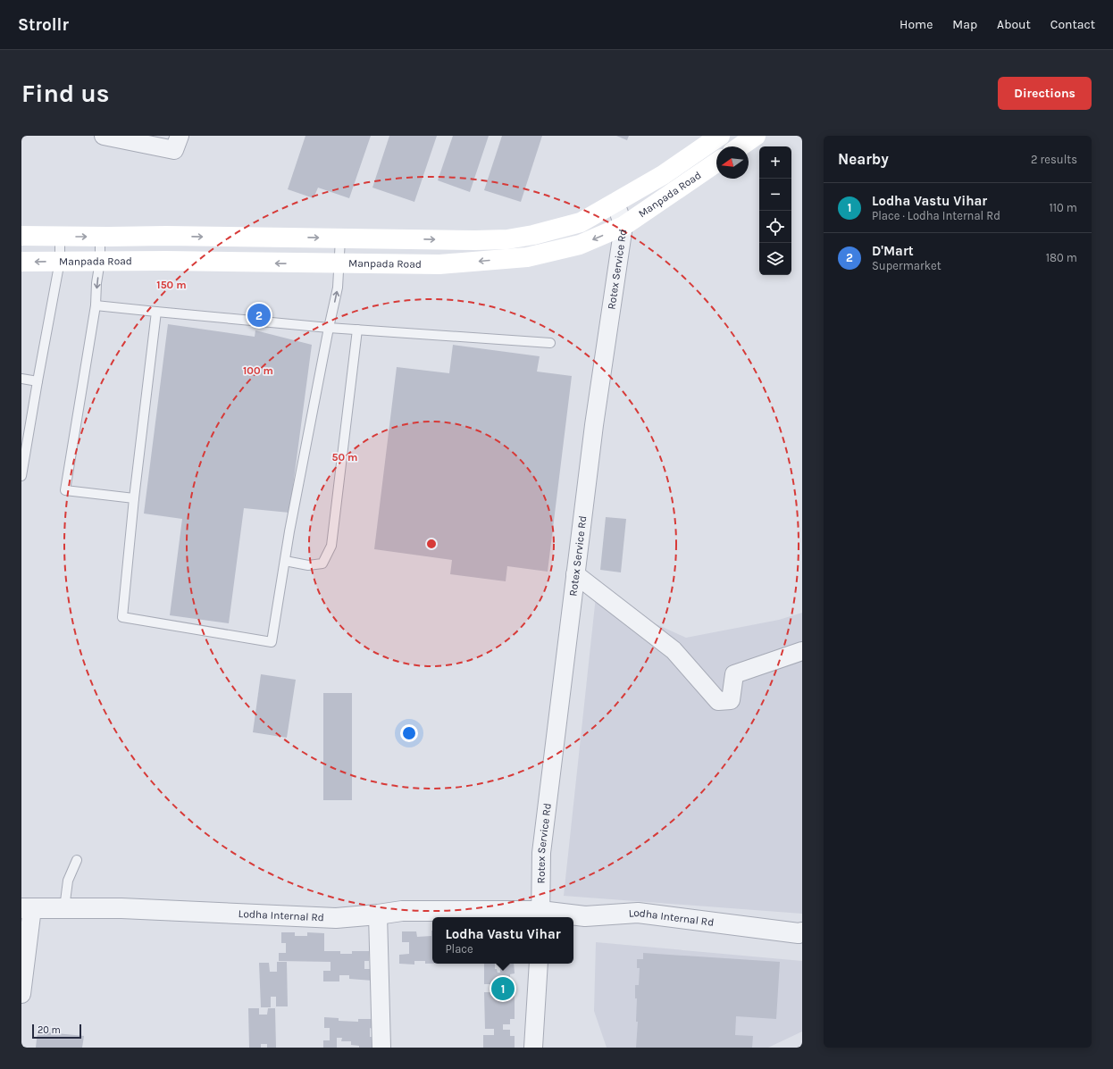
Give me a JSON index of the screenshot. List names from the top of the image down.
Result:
{
  "streets": {
    "main road": ["Manpada Road"],
    "street": ["Rotex Service Rd", "Lodha Internal Rd"]
  },
  "crossings": [
    ["Manpada Road", "Rotex Service Rd"],
    ["Rotex Service Rd", "Lodha Internal Rd"]
  ],
  "scale_bar": "20 m",
  "north": "left",
  "page": {
    "header": "Strollr",
    "nav": [
      "Home",
      "Map",
      "About",
      "Contact"
    ],
    "buttons": "Directions",
    "title": "Find us",
    "heading": ["Nearby", "2 results"],
    "map_buttons": ["+", "−"],
    "list": [
      {
        "mark": "1",
        "name": "Lodha Vastu Vihar",
        "note": "Place · Lodha Internal Rd",
        "value": "110 m"
      },
      {
        "mark": "2",
        "name": "D'Mart",
        "note": "Supermarket",
        "value": "180 m"
      }
    ],
    "pins": ["2", "1"],
    "popup": ["Lodha Vastu Vihar", "Place"],
    "scale": "20 m"
  },
  "rings": ["150 m", "100 m", "50 m"]
}
